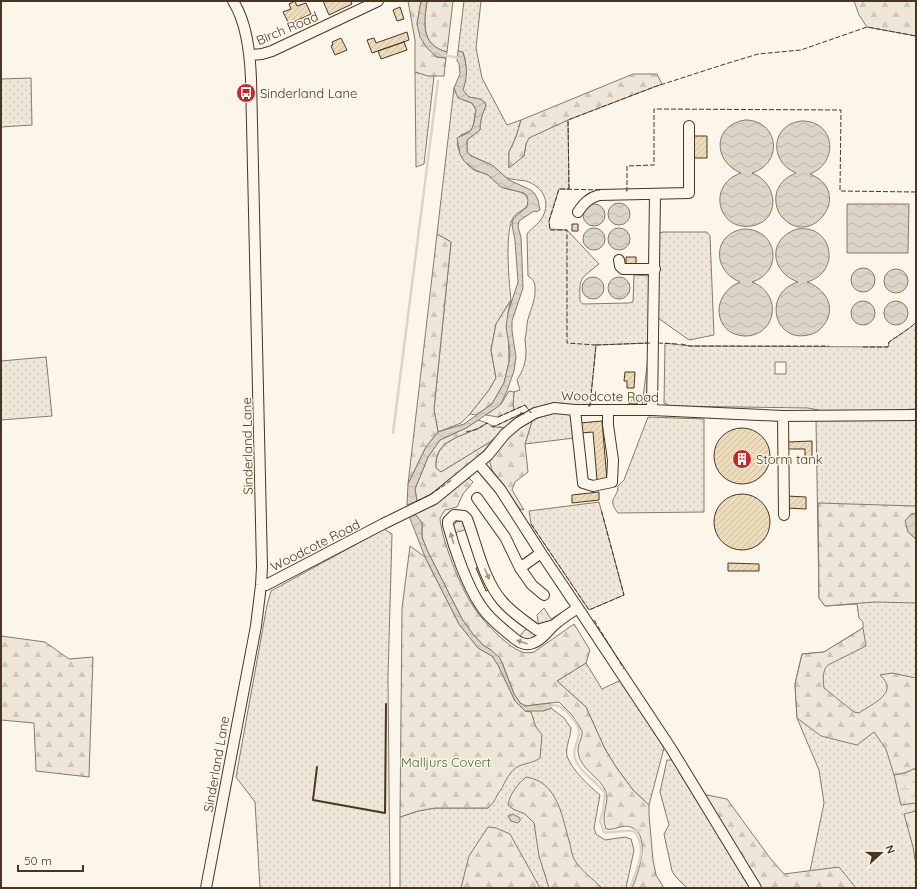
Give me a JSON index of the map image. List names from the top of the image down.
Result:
{
  "streets": {
    "street": ["Birch Road", "Woodcote Road", "Sinderland Lane"]
  },
  "crossings": [
    ["Birch Road", "Sinderland Lane"],
    ["Woodcote Road", "Sinderland Lane"]
  ],
  "parks": ["Malljurs Covert"],
  "places": {
    "bus stop": ["Sinderland Lane"],
    "building": ["Storm tank"]
  },
  "scale_bar": "50 m",
  "north": "right"
}
